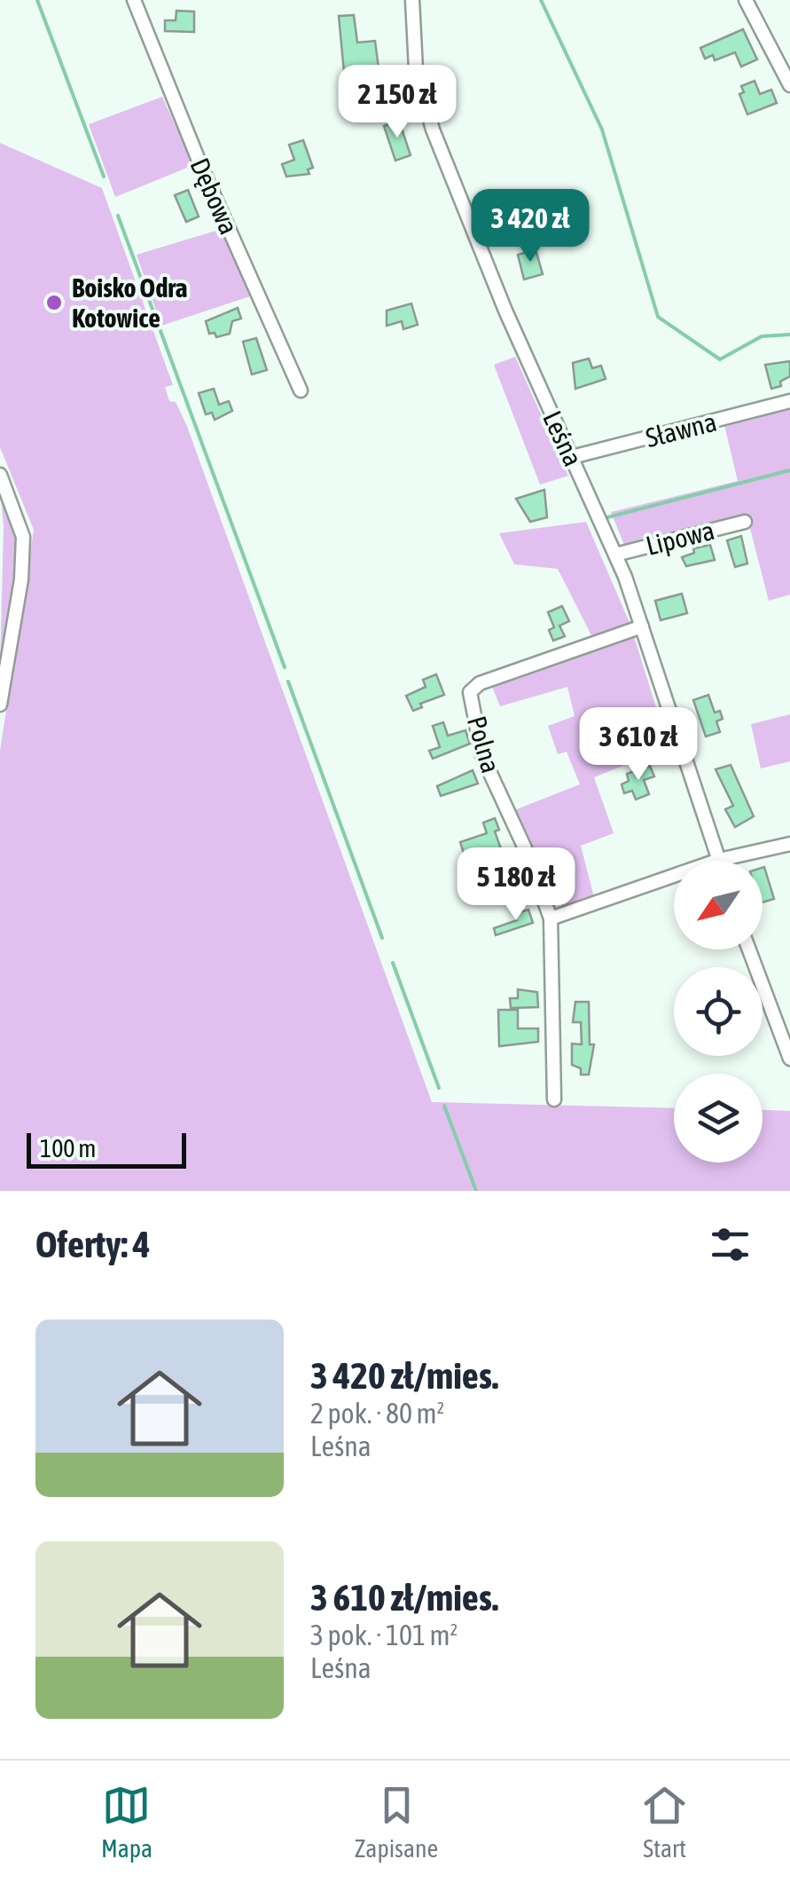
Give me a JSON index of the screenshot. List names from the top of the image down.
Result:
{
  "streets": {
    "street": [
      "Dębowa",
      "Sławna",
      "Leśna",
      "Lipowa",
      "Polna"
    ]
  },
  "crossings": [
    ["Sławna", "Leśna"],
    ["Leśna", "Lipowa"],
    ["Leśna", "Polna"]
  ],
  "places": ["Boisko Odra Kotowice"],
  "scale_bar": "100 m",
  "north": "bottom left",
  "page": {
    "price": [
      "2 150 zł",
      "3 420 zł",
      "3 610 zł",
      "5 180 zł"
    ],
    "scale": "100 m",
    "heading": "Oferty: 4",
    "list": [
      {
        "name": "3 420 zł/mies.",
        "note": "2 pok. · 80 m² · Leśna"
      },
      {
        "name": "3 610 zł/mies.",
        "note": "3 pok. · 101 m² · Leśna"
      }
    ],
    "tabs": ["Mapa", "Zapisane", "Start"]
  }
}
